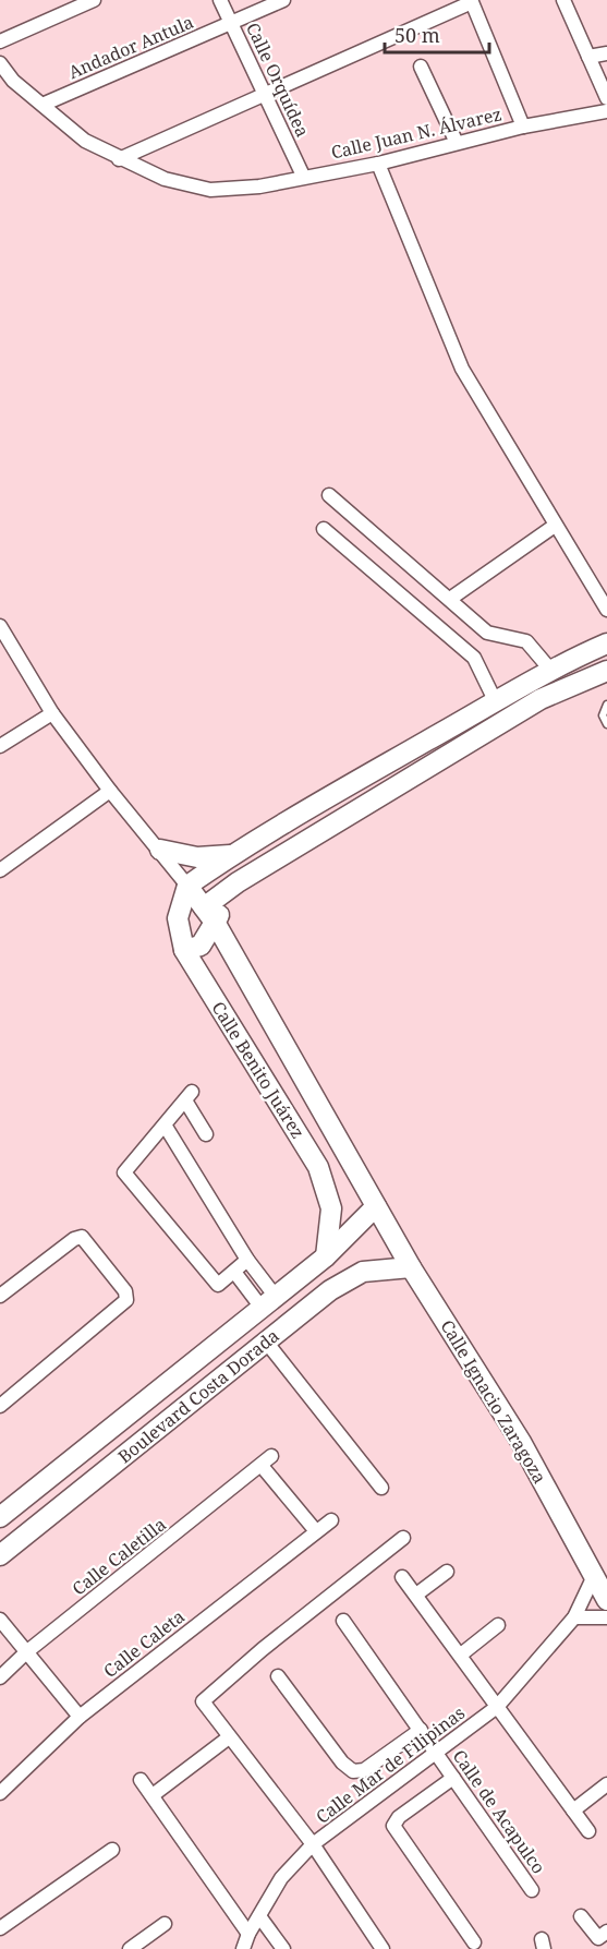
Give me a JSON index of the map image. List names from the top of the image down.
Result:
{
  "streets": {
    "main road": ["Calle Benito Juárez", "Boulevard Costa Dorada", "Calle Ignacio Zaragoza"],
    "street": [
      "Andador Antula",
      "Calle Orquídea",
      "Calle Juan N. Álvarez",
      "Calle Caletilla",
      "Calle Caleta",
      "Calle Mar de Filipinas",
      "Calle de Acapulco"
    ]
  },
  "crossings": [
    ["Andador Antula", "Calle Orquídea"],
    ["Andador Antula", "Calle Juan N. Álvarez"],
    ["Calle Orquídea", "Calle Juan N. Álvarez"],
    ["Calle Benito Juárez", "Boulevard Costa Dorada"],
    ["Calle Benito Juárez", "Calle Ignacio Zaragoza"],
    ["Boulevard Costa Dorada", "Calle Ignacio Zaragoza"],
    ["Calle Ignacio Zaragoza", "Calle Mar de Filipinas"],
    ["Calle Caletilla", "Calle Caleta"],
    ["Calle Mar de Filipinas", "Calle de Acapulco"]
  ],
  "scale_bar": "50 m"
}
